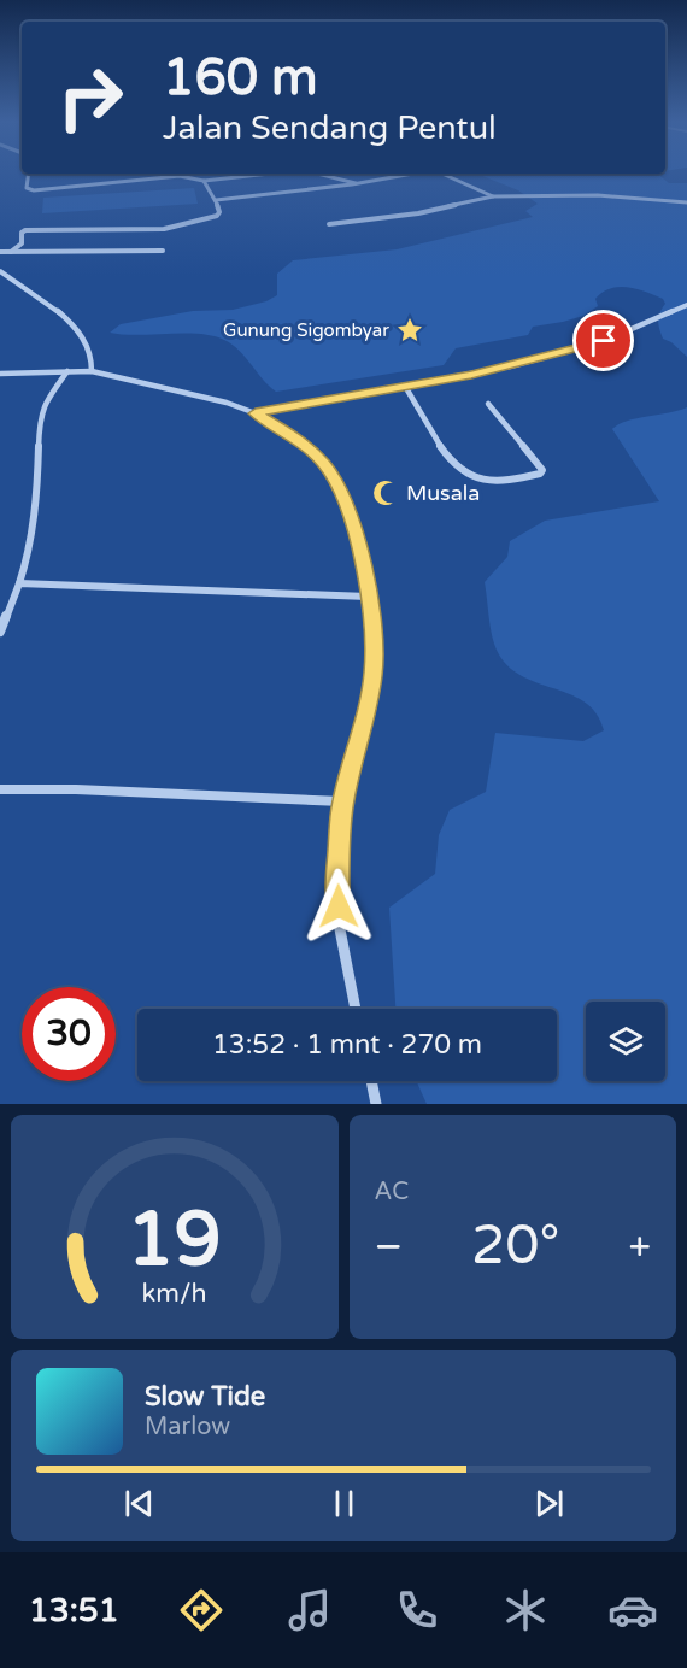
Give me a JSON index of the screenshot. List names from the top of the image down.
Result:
{
  "places": {
    "place": ["Gunung Sigombyar"],
    "mosque": ["Musala"]
  },
  "page": {
    "turn": ["160 m", "Jalan Sendang Pentul"],
    "limit": "30",
    "trip": "13:52 · 1 mnt · 270 m",
    "tile": "AC",
    "heat": ["−", "20°", "+"],
    "song": ["Slow Tide", "Marlow"],
    "tabs": "13:51",
    "gauge": ["19", "km/h"]
  }
}
